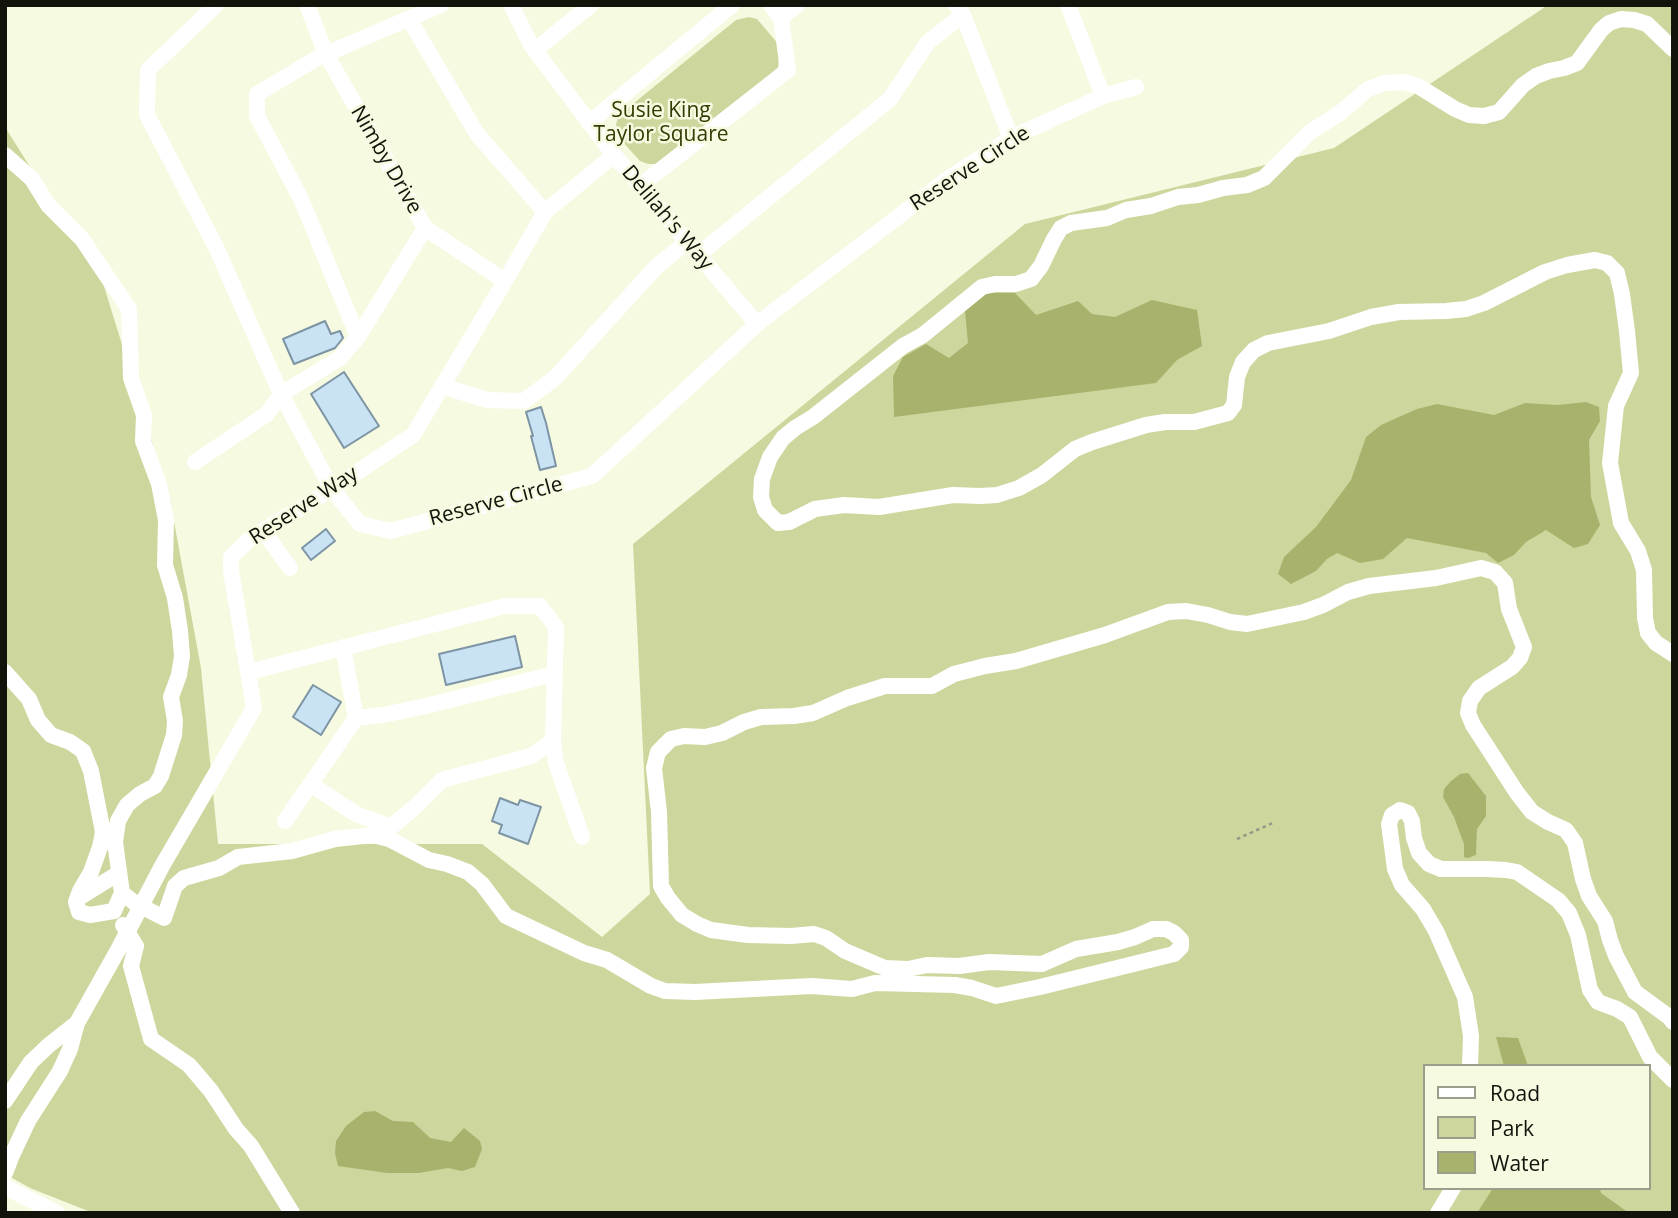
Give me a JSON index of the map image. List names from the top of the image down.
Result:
{
  "streets": {
    "street": [
      "Nimby Drive",
      "Reserve Circle",
      "Delilah's Way",
      "Reserve Way"
    ]
  },
  "crossings": [
    ["Nimby Drive", "Reserve Way"],
    ["Reserve Circle", "Delilah's Way"],
    ["Reserve Circle", "Reserve Way"],
    ["Delilah's Way", "Reserve Way"]
  ],
  "parks": ["Susie King Taylor Square"],
  "legend": ["Road", "Park", "Water"]
}
